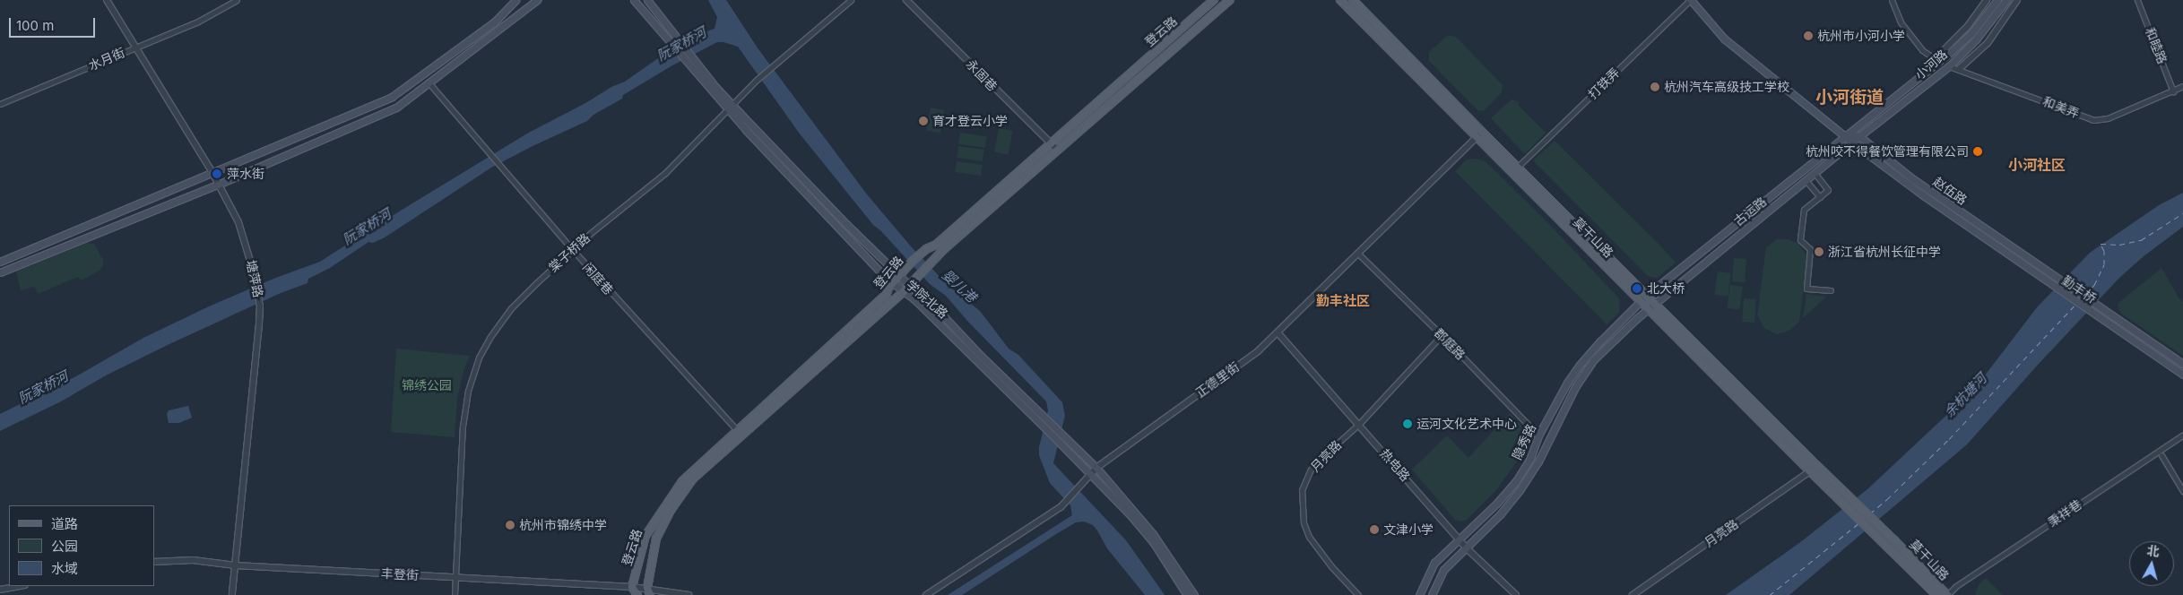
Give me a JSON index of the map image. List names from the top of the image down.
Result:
{
  "streets": {
    "main road": [
      "登云路",
      "小河路",
      "赵伍路",
      "古运路",
      "莫干山路",
      "勤丰桥",
      "学院北路",
      "隐秀路"
    ],
    "street": [
      "和睦路",
      "水月街",
      "永固巷",
      "打铁弄",
      "和美弄",
      "棠子桥路",
      "塘萍路",
      "闲庭巷",
      "郡庭路",
      "正德里街",
      "月亮路",
      "热电路",
      "秉祥巷",
      "丰登街"
    ]
  },
  "crossings": [
    ["登云路", "永固巷"],
    ["登云路", "闲庭巷"],
    ["登云路", "学院北路"],
    ["登云路", "丰登街"],
    ["和睦路", "和美弄"],
    ["水月街", "塘萍路"],
    ["小河路", "和美弄"],
    ["小河路", "赵伍路"],
    ["小河路", "古运路"],
    ["打铁弄", "赵伍路"],
    ["打铁弄", "莫干山路"],
    ["赵伍路", "古运路"],
    ["赵伍路", "勤丰桥"],
    ["古运路", "莫干山路"],
    ["古运路", "隐秀路"],
    ["莫干山路", "正德里街"],
    ["莫干山路", "隐秀路"],
    ["莫干山路", "月亮路"],
    ["莫干山路", "秉祥巷"],
    ["棠子桥路", "闲庭巷"],
    ["棠子桥路", "学院北路"],
    ["棠子桥路", "丰登街"],
    ["塘萍路", "丰登街"],
    ["学院北路", "正德里街"],
    ["郡庭路", "正德里街"],
    ["郡庭路", "隐秀路"],
    ["郡庭路", "月亮路"],
    ["正德里街", "热电路"],
    ["隐秀路", "热电路"],
    ["月亮路", "热电路"]
  ],
  "districts": ["小河街道", "小河社区", "勤丰社区"],
  "water": ["阮家桥河", "婴儿港", "余杭塘河"],
  "parks": ["锦绣公园"],
  "places": [
    "杭州市小河小学",
    "杭州汽车高级技工学校",
    "育才登云小学",
    "杭州咬不得餐饮管理有限公司",
    "萍水街",
    "浙江省杭州长征中学",
    "北大桥",
    "运河文化艺术中心",
    "杭州市锦绣中学",
    "文津小学"
  ],
  "legend": ["道路", "公园", "水域"],
  "scale_bar": "100 m",
  "north": "top"
}
